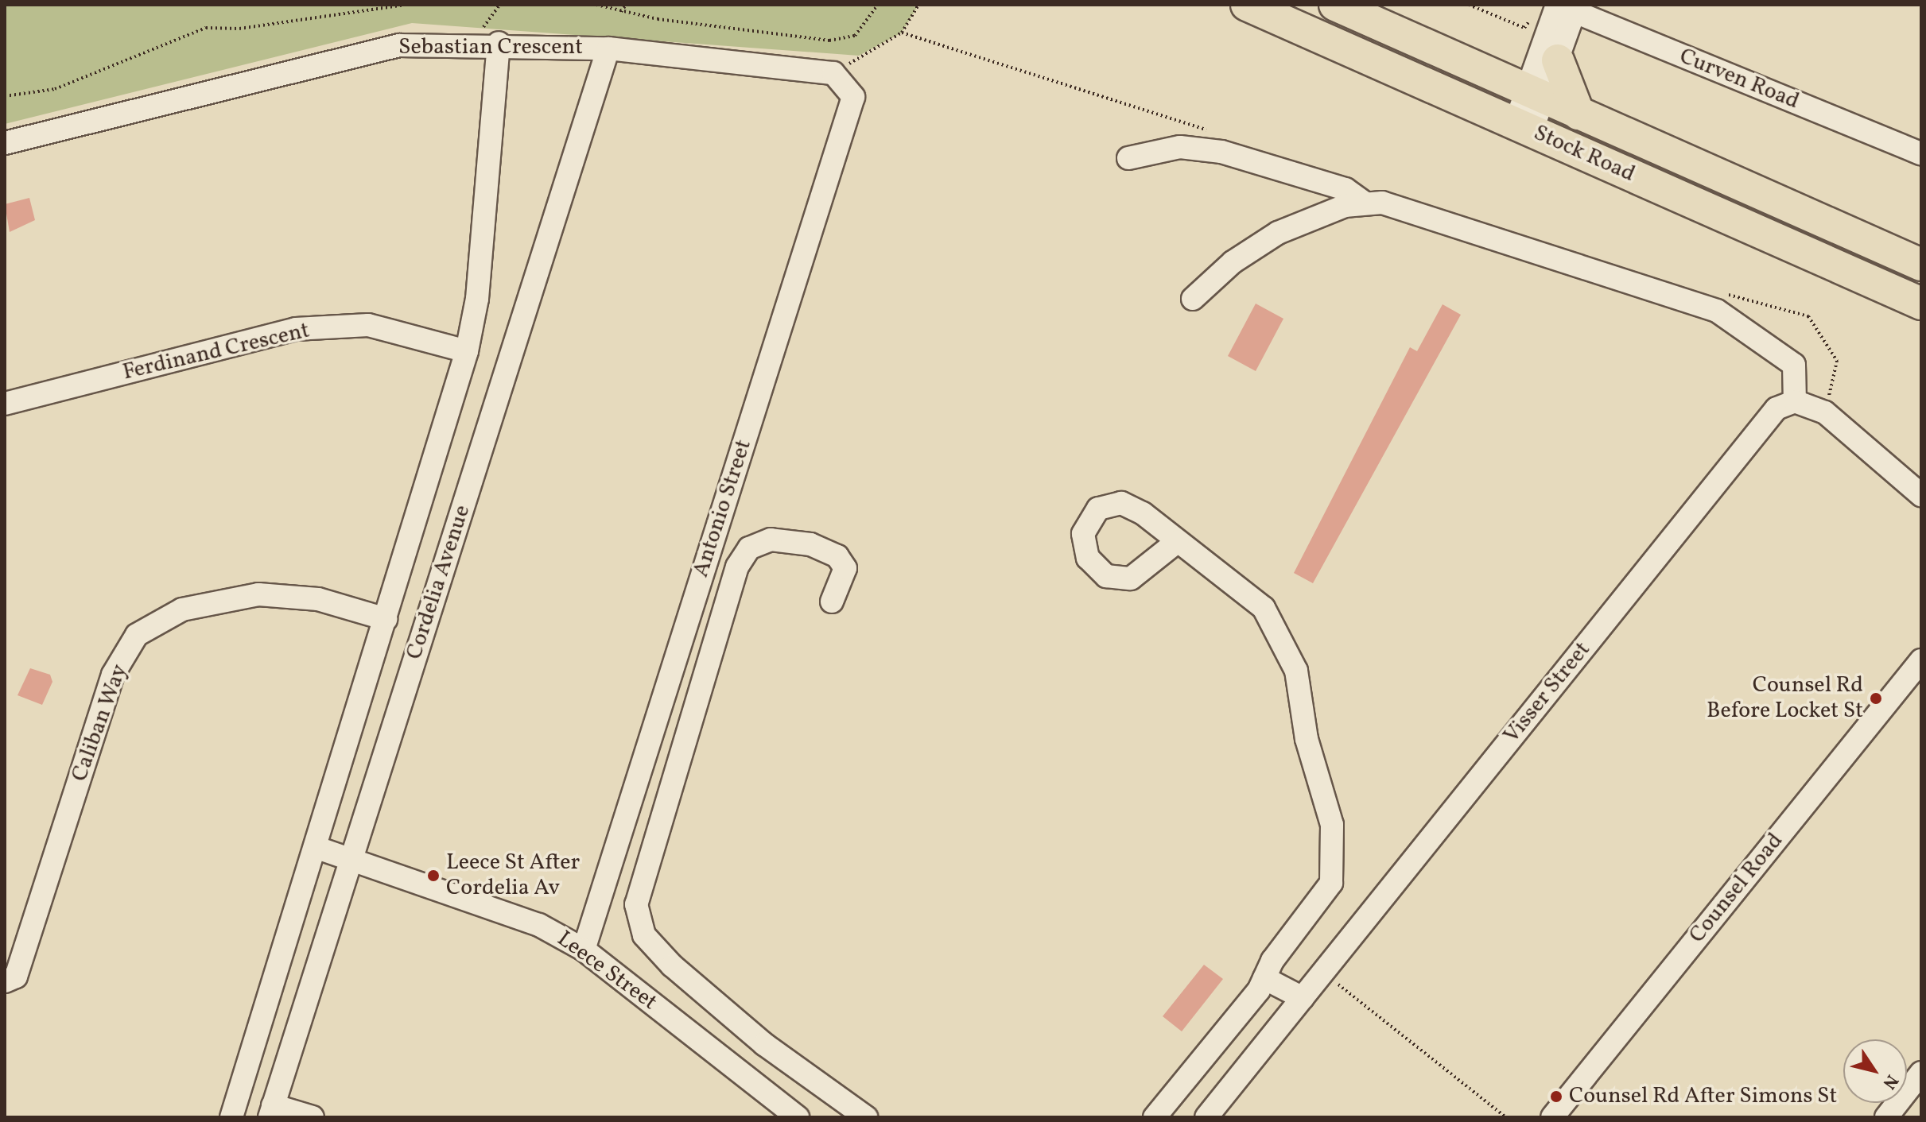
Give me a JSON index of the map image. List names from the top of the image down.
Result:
{
  "streets": {
    "highway": ["Stock Road"],
    "street": [
      "Sebastian Crescent",
      "Curven Road",
      "Ferdinand Crescent",
      "Antonio Street",
      "Cordelia Avenue",
      "Visser Street",
      "Caliban Way",
      "Counsel Road",
      "Leece Street"
    ]
  },
  "crossings": [
    ["Sebastian Crescent", "Antonio Street"],
    ["Sebastian Crescent", "Cordelia Avenue"],
    ["Ferdinand Crescent", "Cordelia Avenue"],
    ["Antonio Street", "Leece Street"],
    ["Cordelia Avenue", "Caliban Way"],
    ["Cordelia Avenue", "Leece Street"]
  ],
  "places": ["Counsel Rd Before Locket St", "Leece St After Cordelia Av", "Counsel Rd After Simons St"],
  "north": "bottom right"
}
